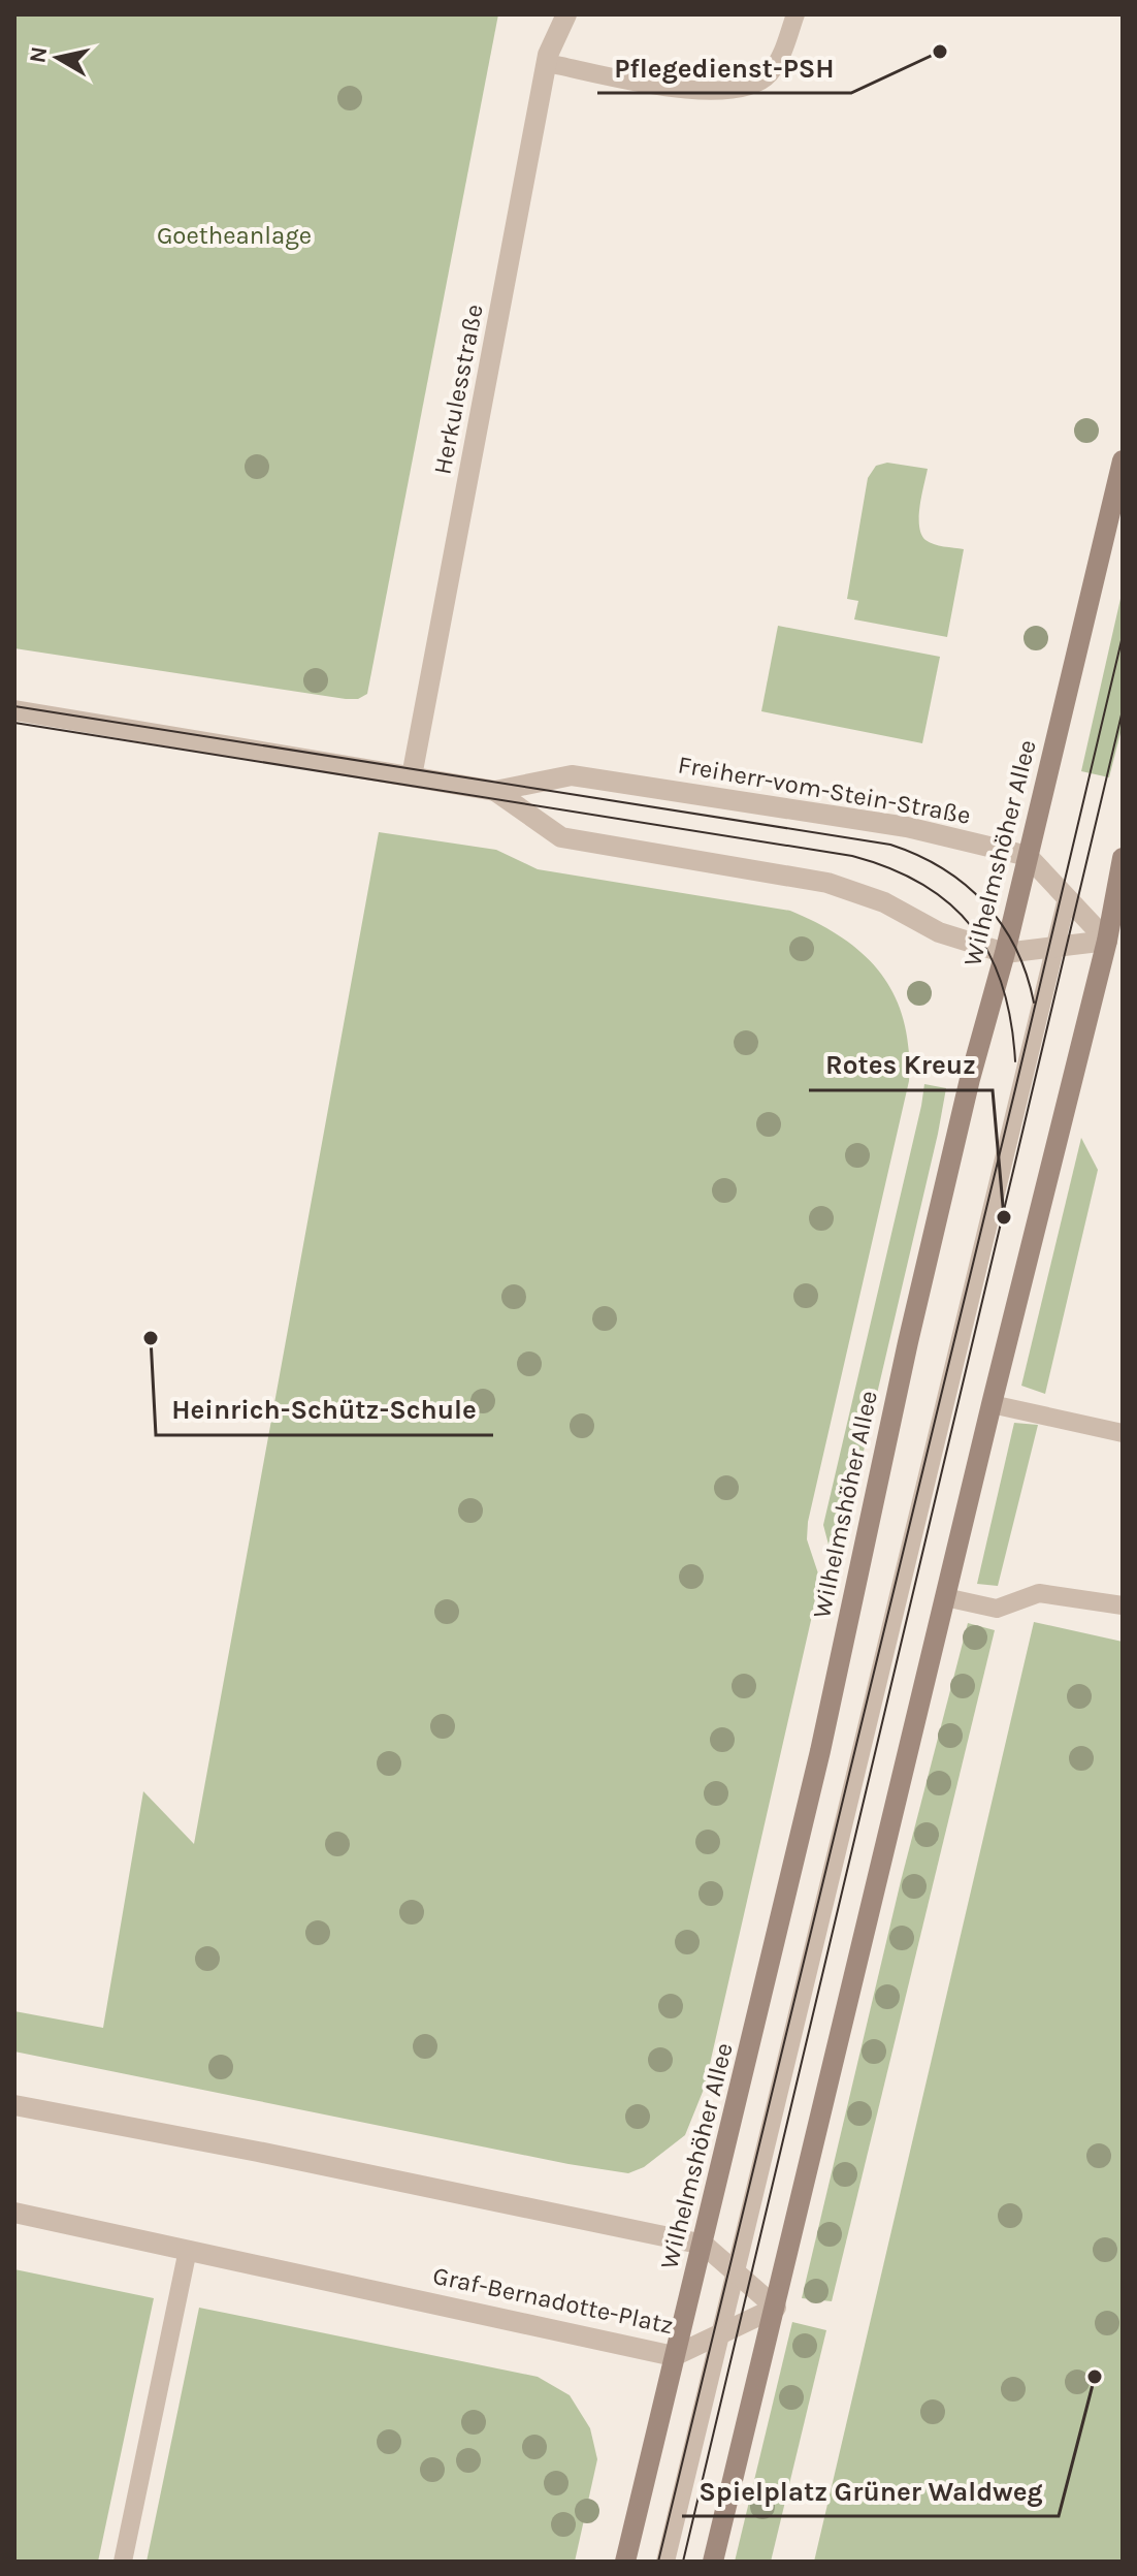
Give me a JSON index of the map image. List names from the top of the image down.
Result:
{
  "streets": {
    "main road": ["Wilhelmshöher Allee"],
    "street": ["Herkulesstraße", "Freiherr-vom-Stein-Straße", "Graf-Bernadotte-Platz"]
  },
  "crossings": [
    ["Herkulesstraße", "Freiherr-vom-Stein-Straße"],
    ["Freiherr-vom-Stein-Straße", "Wilhelmshöher Allee"],
    ["Wilhelmshöher Allee", "Graf-Bernadotte-Platz"]
  ],
  "parks": ["Goetheanlage"],
  "places": [
    "Pflegedienst-PSH",
    "Rotes Kreuz",
    "Heinrich-Schütz-Schule",
    "Spielplatz Grüner Waldweg"
  ],
  "north": "left"
}
